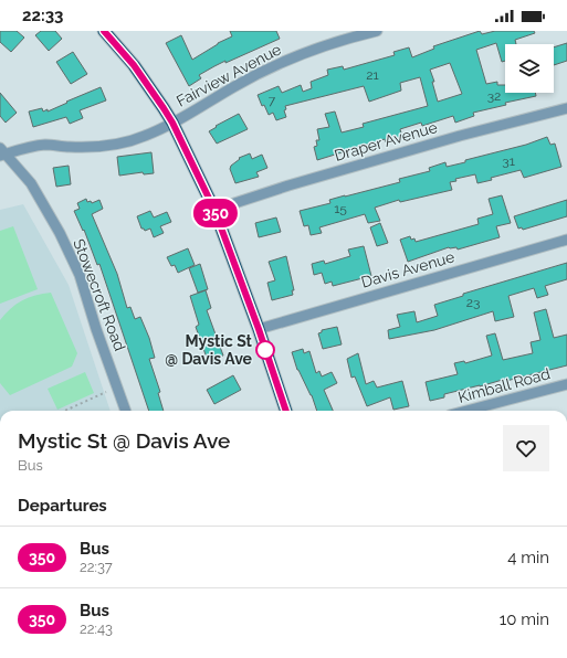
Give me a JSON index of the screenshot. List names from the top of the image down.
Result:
{
  "streets": {
    "street": [
      "Fairview Avenue",
      "Draper Avenue",
      "Davis Avenue",
      "Stowecroft Road",
      "Kimball Road"
    ]
  },
  "crossings": [
    ["Fairview Avenue", "Stowecroft Road"]
  ],
  "places": ["Mystic St @ Davis Ave"],
  "lines": ["bus line 350"],
  "house_numbers": [
    "21",
    "32",
    "7",
    "31",
    "15",
    "23"
  ],
  "page": {
    "status": "22:33",
    "on_map": "350",
    "heading": [
      ["Mystic St @ Davis Ave", "Bus"],
      "Departures"
    ],
    "list": [
      {
        "mark": "350",
        "name": "Bus",
        "note": "22:37",
        "value": "4 min"
      },
      {
        "mark": "350",
        "name": "Bus",
        "note": "22:43",
        "value": "10 min"
      }
    ]
  }
}
